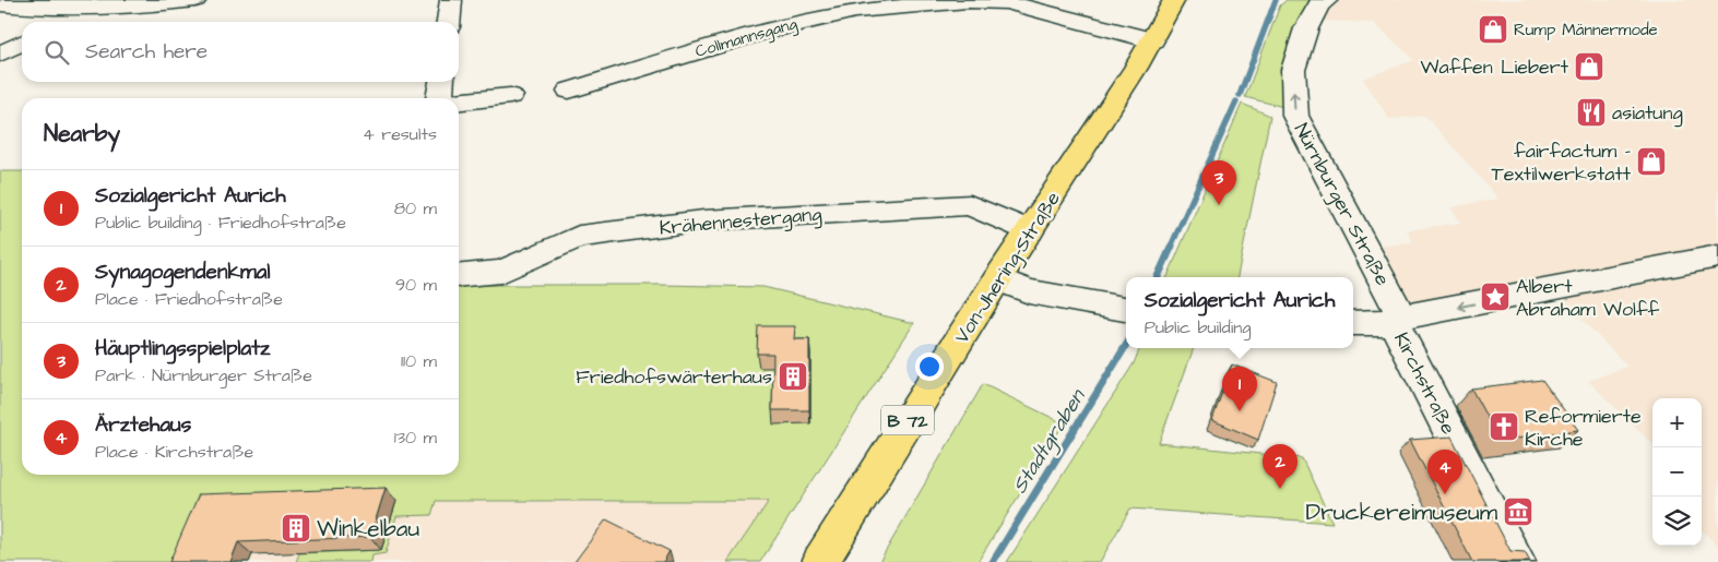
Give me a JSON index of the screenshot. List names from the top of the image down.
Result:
{
  "streets": {
    "main road": ["Von-Jhering-Straße", "B 72"],
    "street": [
      "Collmannsgang",
      "Nürnburger Straße",
      "Krähennestergang",
      "Kirchstraße"
    ]
  },
  "crossings": [
    ["Collmannsgang", "Von-Jhering-Straße"],
    ["Nürnburger Straße", "Kirchstraße"],
    ["Krähennestergang", "Von-Jhering-Straße"]
  ],
  "one_way": ["Nürnburger Straße"],
  "water": ["Stadtgraben"],
  "places": {
    "shop": ["Rump Männermode", "Waffen Liebert", "fairfactum – Textilwerkstatt"],
    "restaurant": ["asiatung"],
    "place": ["Albert Abraham Wolff"],
    "building": ["Friedhofswärterhaus", "Winkelbau"],
    "church": ["Reformierte Kirche"],
    "museum": ["Druckereimuseum"]
  },
  "page": {
    "search": "Search here",
    "heading": ["Nearby", "4 results"],
    "pins": [
      "3",
      "1",
      "2",
      "4"
    ],
    "list": [
      {
        "mark": "1",
        "name": "Sozialgericht Aurich",
        "note": "Public building · Friedhofstraße",
        "value": "80 m"
      },
      {
        "mark": "2",
        "name": "Synagogendenkmal",
        "note": "Place · Friedhofstraße",
        "value": "90 m"
      },
      {
        "mark": "3",
        "name": "Häuptlingsspielplatz",
        "note": "Park · Nürnburger Straße",
        "value": "110 m"
      },
      {
        "mark": "4",
        "name": "Ärztehaus",
        "note": "Place · Kirchstraße",
        "value": "130 m"
      }
    ],
    "popup": ["Sozialgericht Aurich", "Public building"],
    "map_buttons": ["+", "−"]
  }
}
